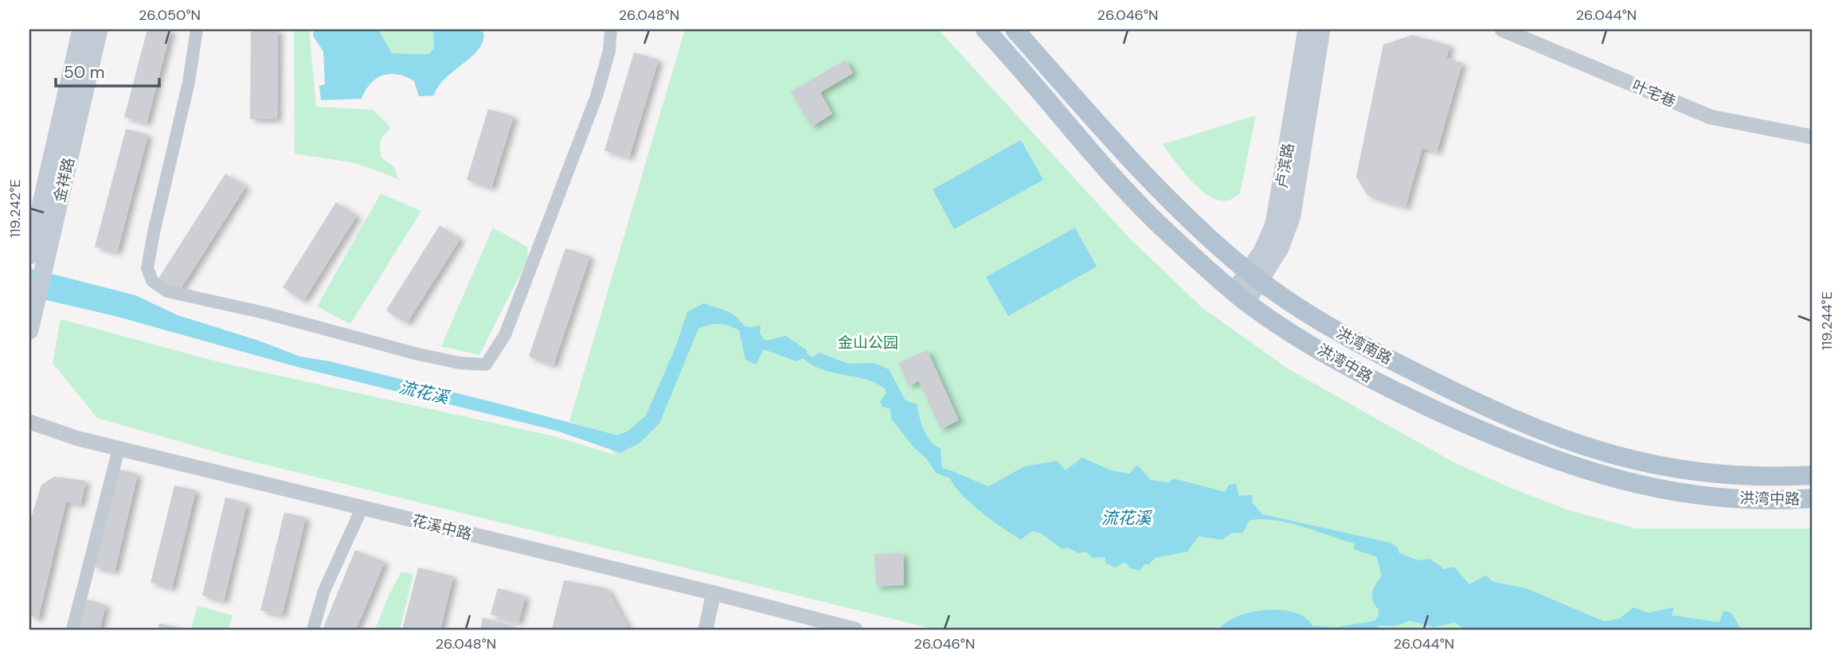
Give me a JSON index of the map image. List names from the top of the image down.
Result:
{
  "streets": {
    "main road": [
      "卢滨路",
      "金祥路",
      "洪湾南路",
      "洪湾中路"
    ],
    "street": ["叶宅巷", "花溪中路"]
  },
  "crossings": [
    ["卢滨路", "洪湾南路"]
  ],
  "water": ["流花溪"],
  "parks": ["金山公园"],
  "scale_bar": "50 m",
  "coordinates": [
    "26.050°N",
    "26.048°N",
    "26.046°N",
    "26.044°N",
    "119.242°E",
    "119.244°E"
  ]
}
